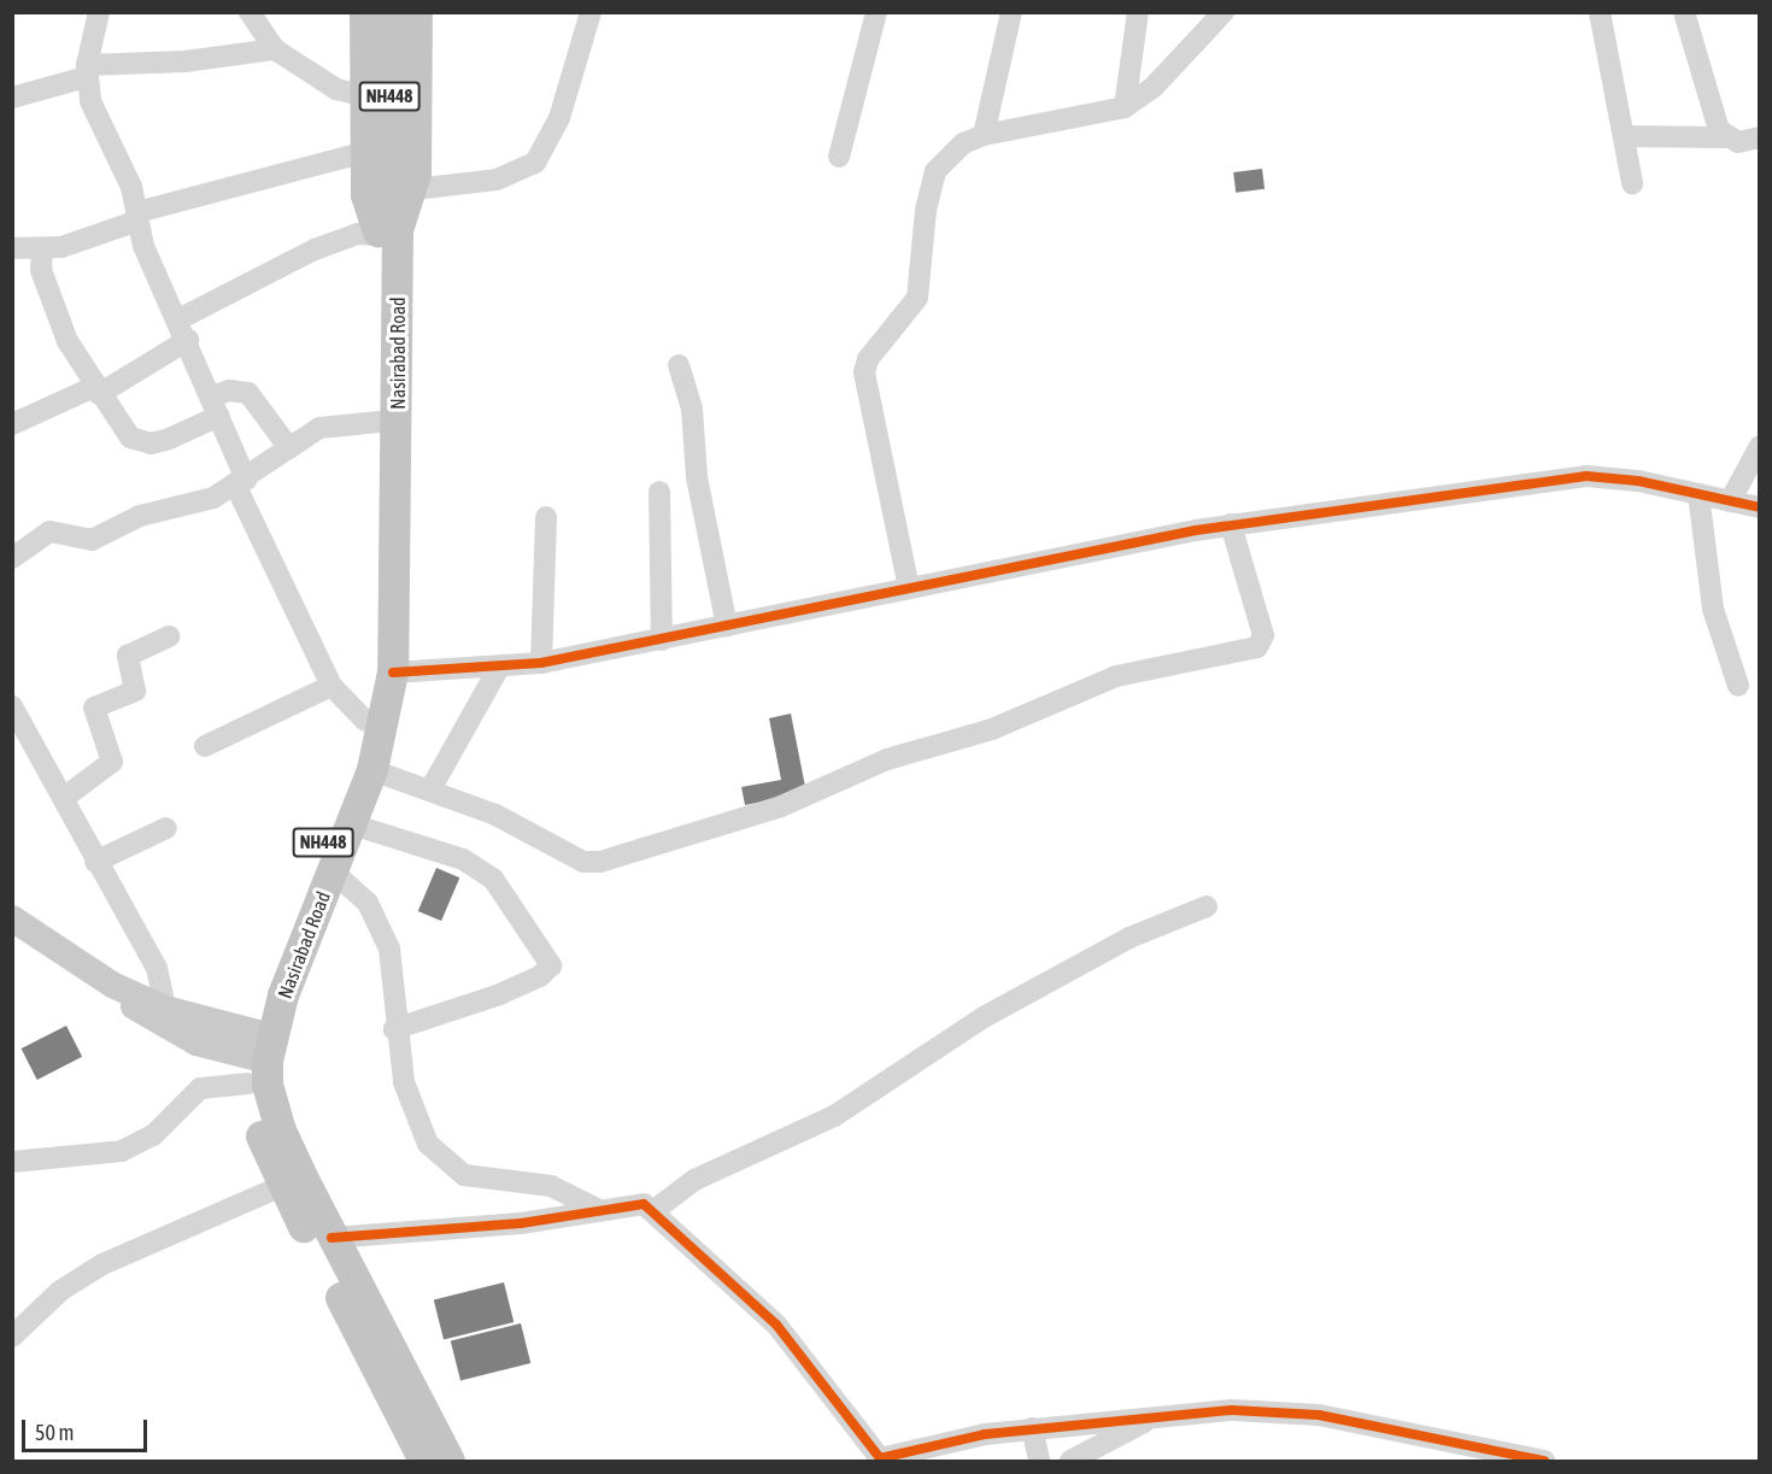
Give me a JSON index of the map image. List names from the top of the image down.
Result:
{
  "streets": {
    "highway": ["NH448", "Nasirabad Road"]
  },
  "scale_bar": "50 m"
}
